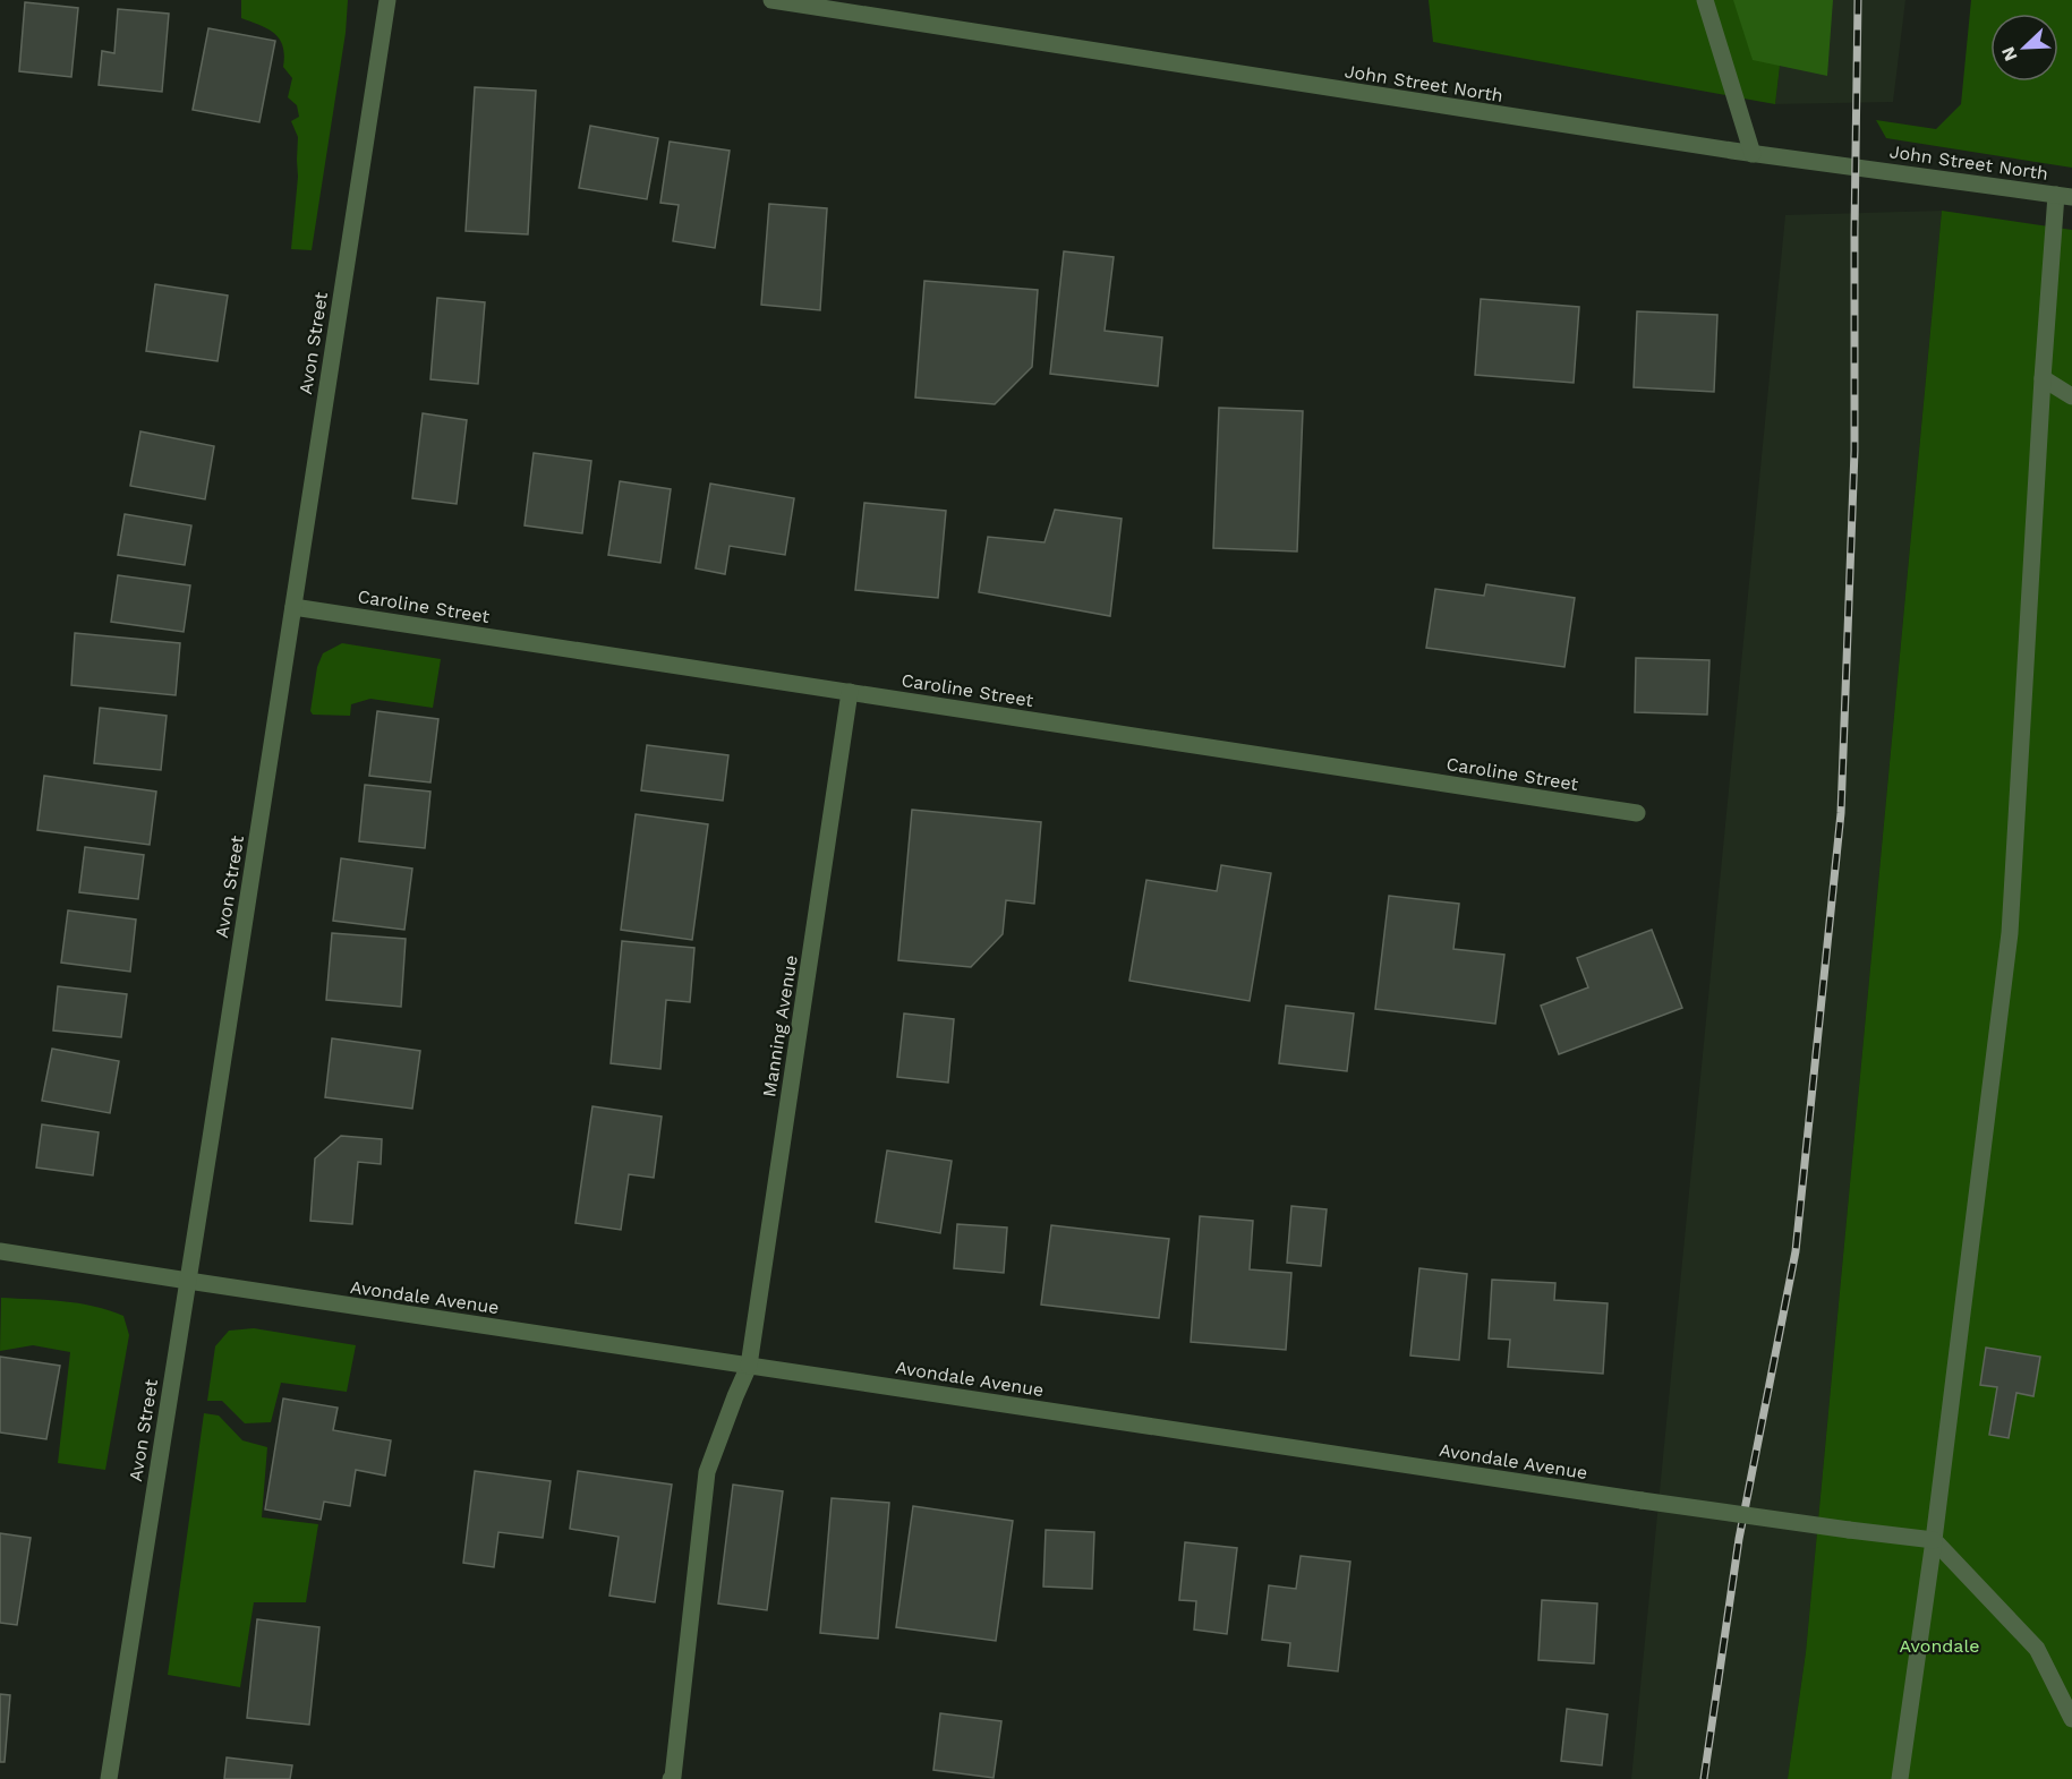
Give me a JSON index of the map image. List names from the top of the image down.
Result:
{
  "streets": {
    "street": [
      "John Street North",
      "Avon Street",
      "Caroline Street",
      "Manning Avenue",
      "Avondale Avenue"
    ]
  },
  "crossings": [
    ["Avon Street", "Caroline Street"],
    ["Avon Street", "Avondale Avenue"],
    ["Caroline Street", "Manning Avenue"],
    ["Manning Avenue", "Avondale Avenue"]
  ],
  "parks": ["Avondale"],
  "north": "bottom left"
}
